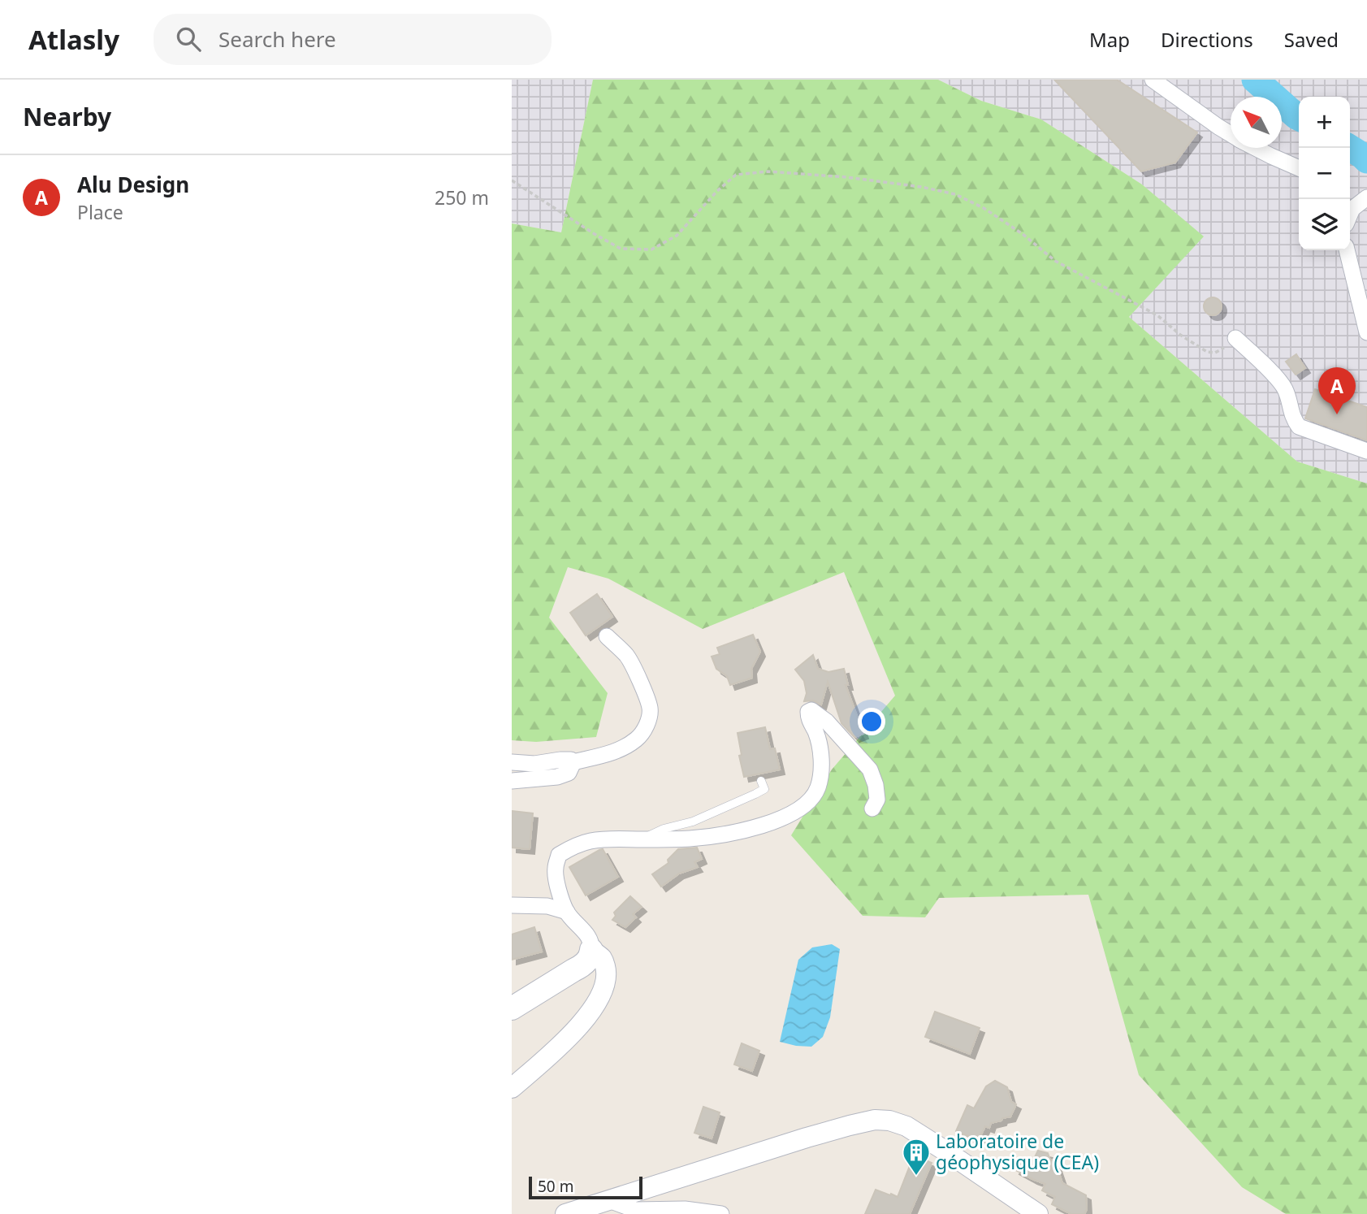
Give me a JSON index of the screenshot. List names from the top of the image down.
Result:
{
  "places": {
    "building": ["Laboratoire de géophysique (CEA)"]
  },
  "scale_bar": "50 m",
  "north": "top left",
  "page": {
    "header": "Atlasly",
    "search": "Search here",
    "nav": ["Map", "Directions", "Saved"],
    "heading": "Nearby",
    "map_buttons": ["+", "−"],
    "list": [
      {
        "mark": "A",
        "name": "Alu Design",
        "note": "Place",
        "value": "250 m"
      }
    ],
    "pins": "A",
    "scale": "50 m"
  }
}
